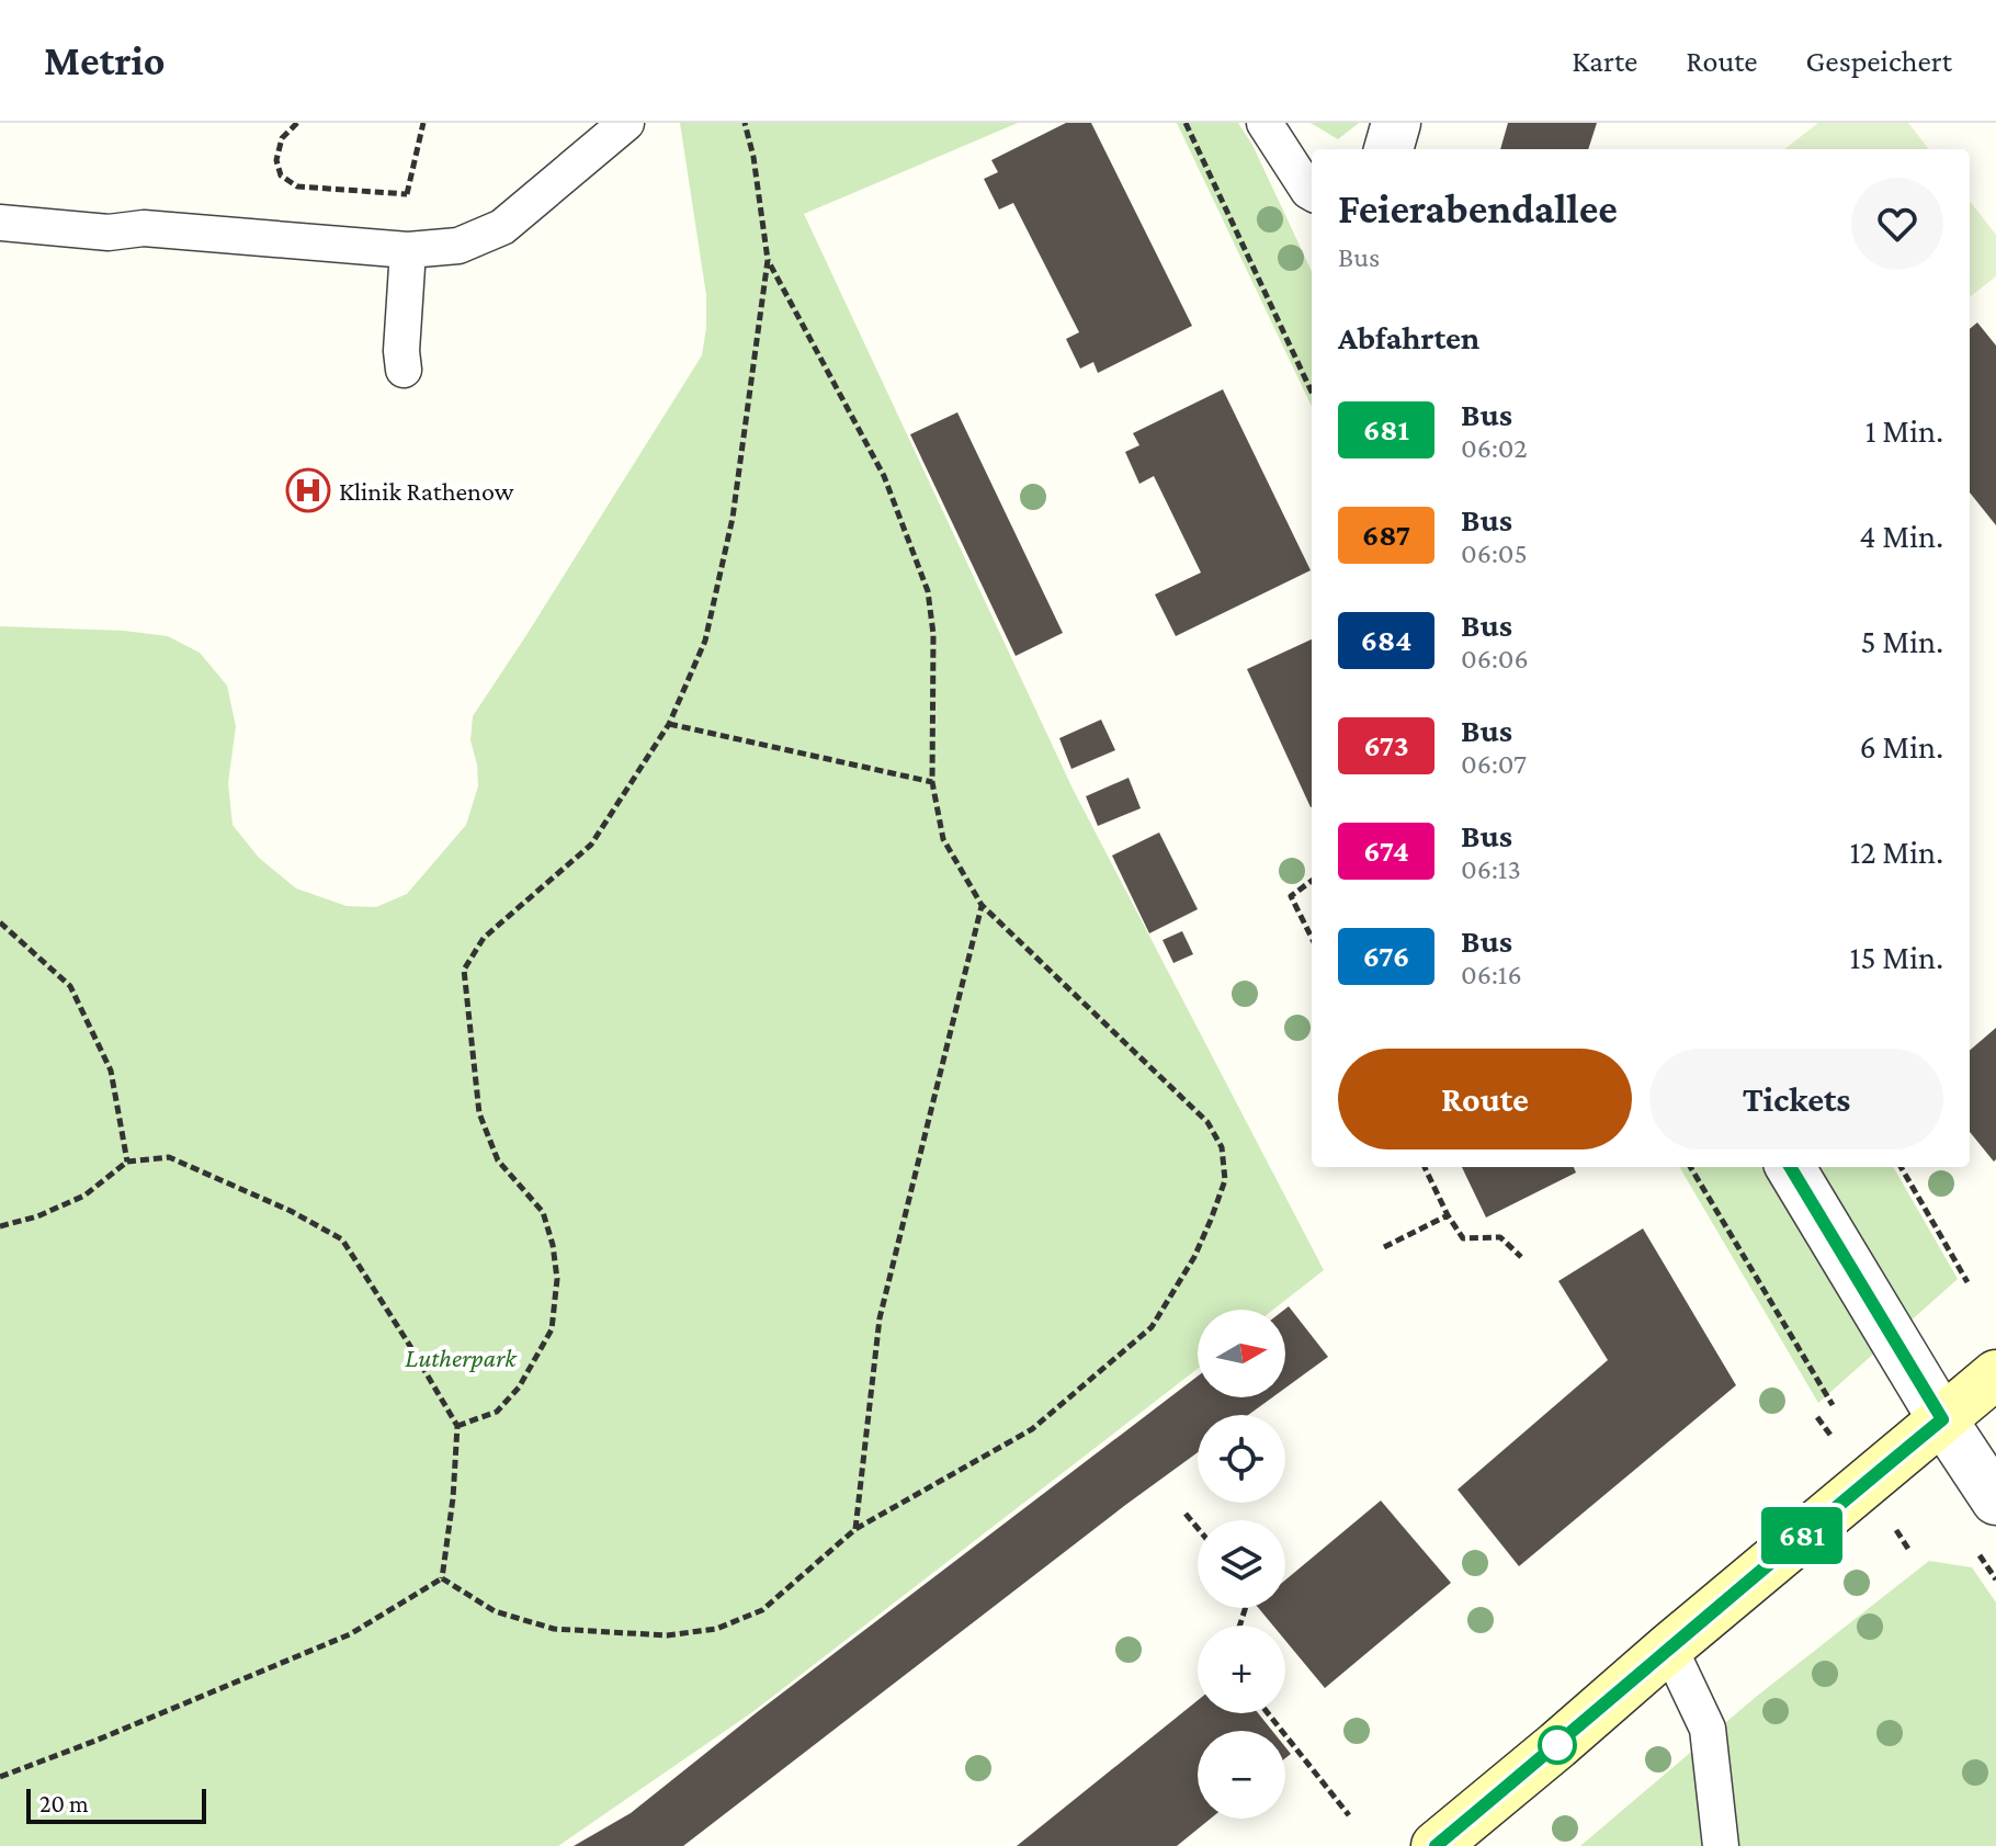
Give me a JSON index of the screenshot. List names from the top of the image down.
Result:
{
  "parks": ["Lutherpark"],
  "places": {
    "hospital": ["Klinik Rathenow"]
  },
  "lines": ["bus line 681"],
  "scale_bar": "20 m",
  "north": "right",
  "page": {
    "header": "Metrio",
    "nav": ["Karte", "Route", "Gespeichert"],
    "on_map": "681",
    "heading": [
      ["Feierabendallee", "Bus"],
      "Abfahrten"
    ],
    "list": [
      {
        "mark": "681",
        "name": "Bus",
        "note": "06:02",
        "value": "1 Min."
      },
      {
        "mark": "687",
        "name": "Bus",
        "note": "06:05",
        "value": "4 Min."
      },
      {
        "mark": "684",
        "name": "Bus",
        "note": "06:06",
        "value": "5 Min."
      },
      {
        "mark": "673",
        "name": "Bus",
        "note": "06:07",
        "value": "6 Min."
      },
      {
        "mark": "674",
        "name": "Bus",
        "note": "06:13",
        "value": "12 Min."
      },
      {
        "mark": "676",
        "name": "Bus",
        "note": "06:16",
        "value": "15 Min."
      }
    ],
    "buttons": ["Route", "Tickets"],
    "map_buttons": ["+", "−"],
    "scale": "20 m"
  }
}
